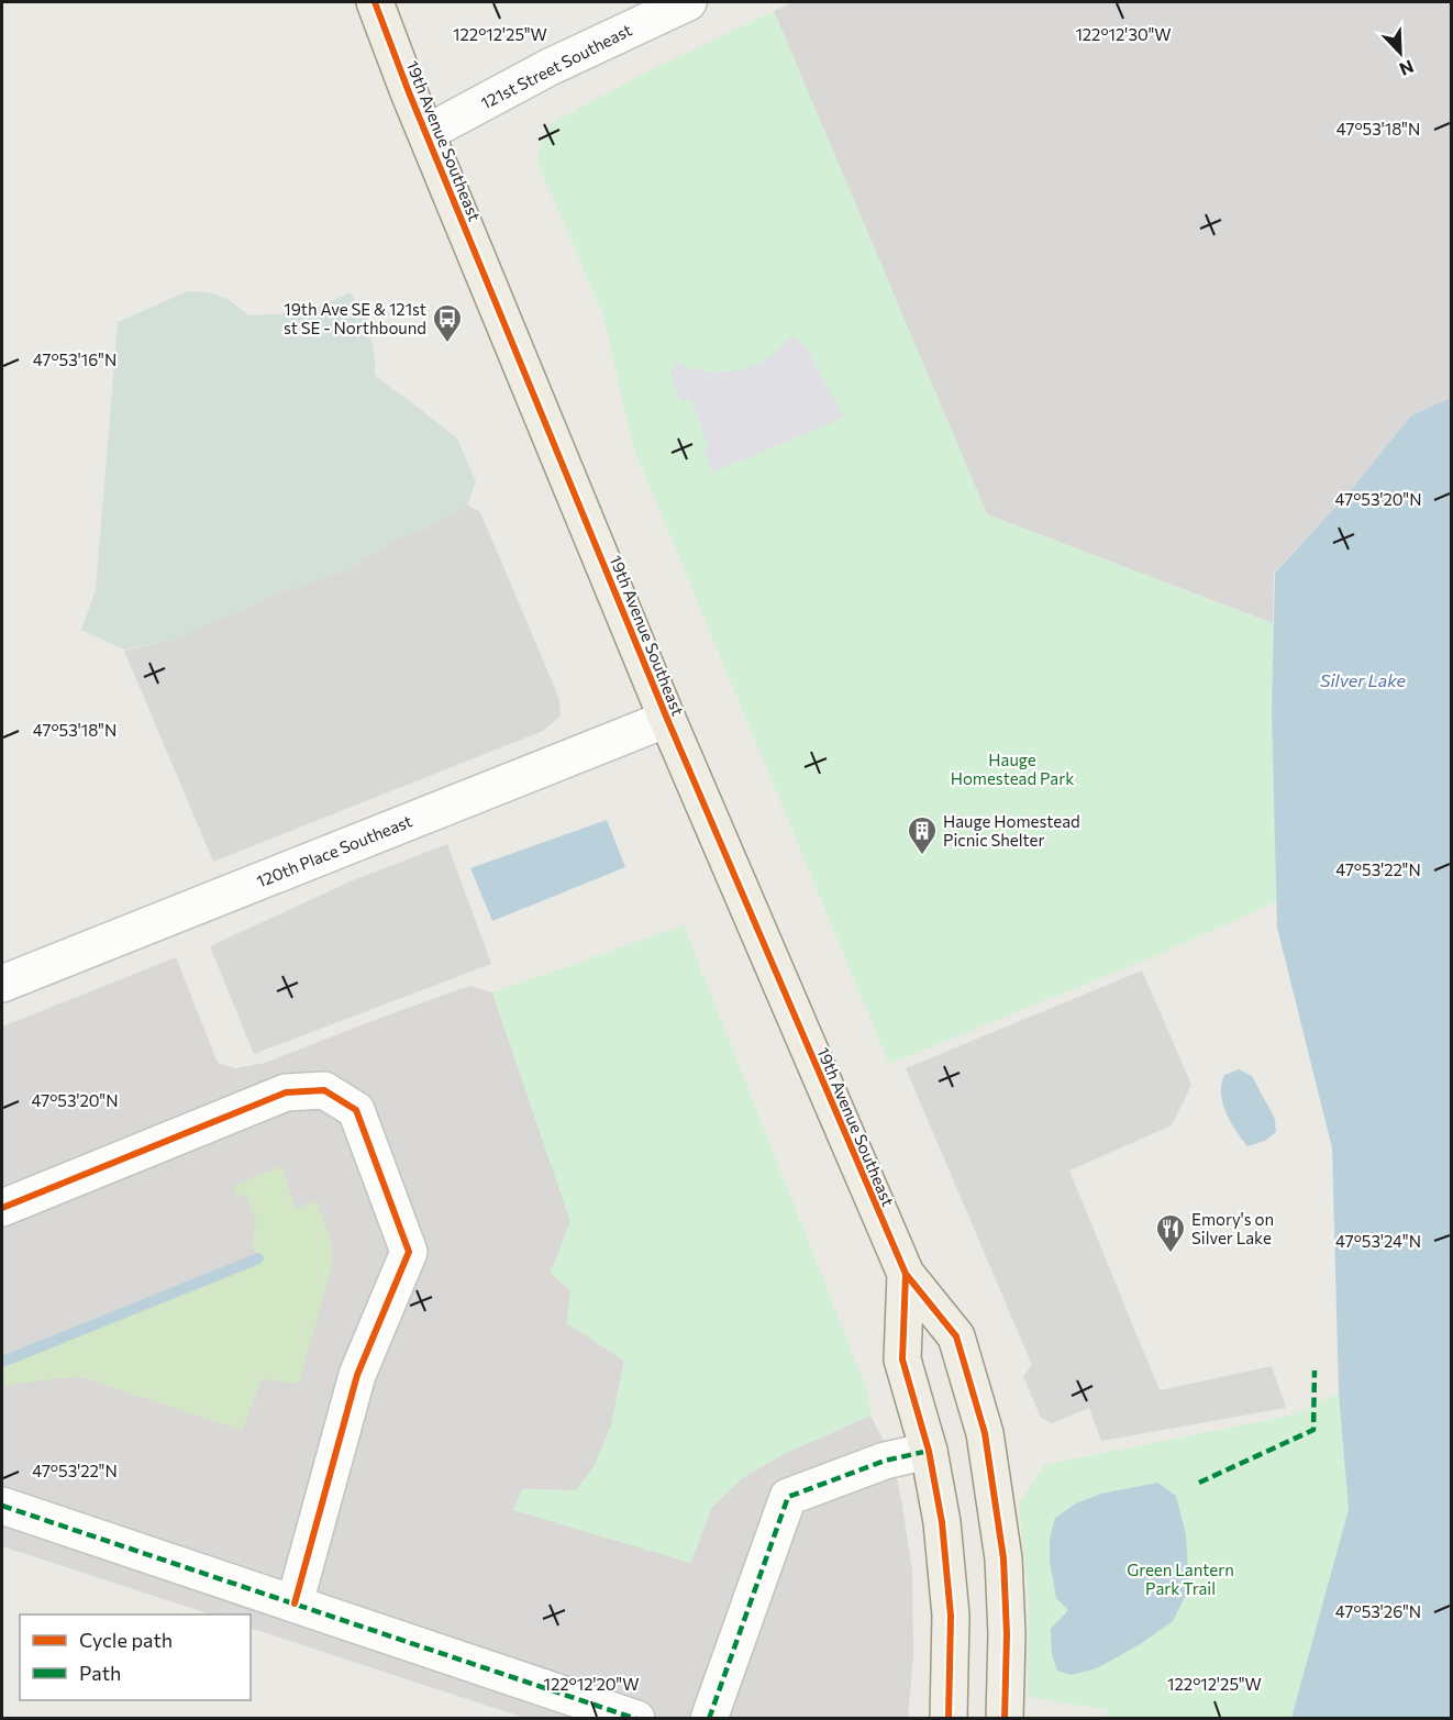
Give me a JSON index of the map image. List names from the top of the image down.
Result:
{
  "streets": {
    "main road": ["19th Avenue Southeast"],
    "street": ["121st Street Southeast", "120th Place Southeast"]
  },
  "crossings": [
    ["121st Street Southeast", "19th Avenue Southeast"],
    ["19th Avenue Southeast", "120th Place Southeast"]
  ],
  "water": ["Silver Lake"],
  "parks": ["Hauge Homestead Park", "Green Lantern Park Trail"],
  "places": {
    "bus stop": ["19th Ave SE & 121st st SE - Northbound"],
    "building": ["Hauge Homestead Picnic Shelter"],
    "restaurant": ["Emory's on Silver Lake"]
  },
  "legend": ["Cycle path", "Path"],
  "north": "bottom right",
  "coordinates": [
    "122°12'25\"W",
    "122°12'30\"W",
    "47°53'18\"N",
    "47°53'16\"N",
    "47°53'20\"N",
    "47°53'22\"N",
    "47°53'24\"N",
    "47°53'26\"N",
    "122°12'20\"W"
  ]
}
